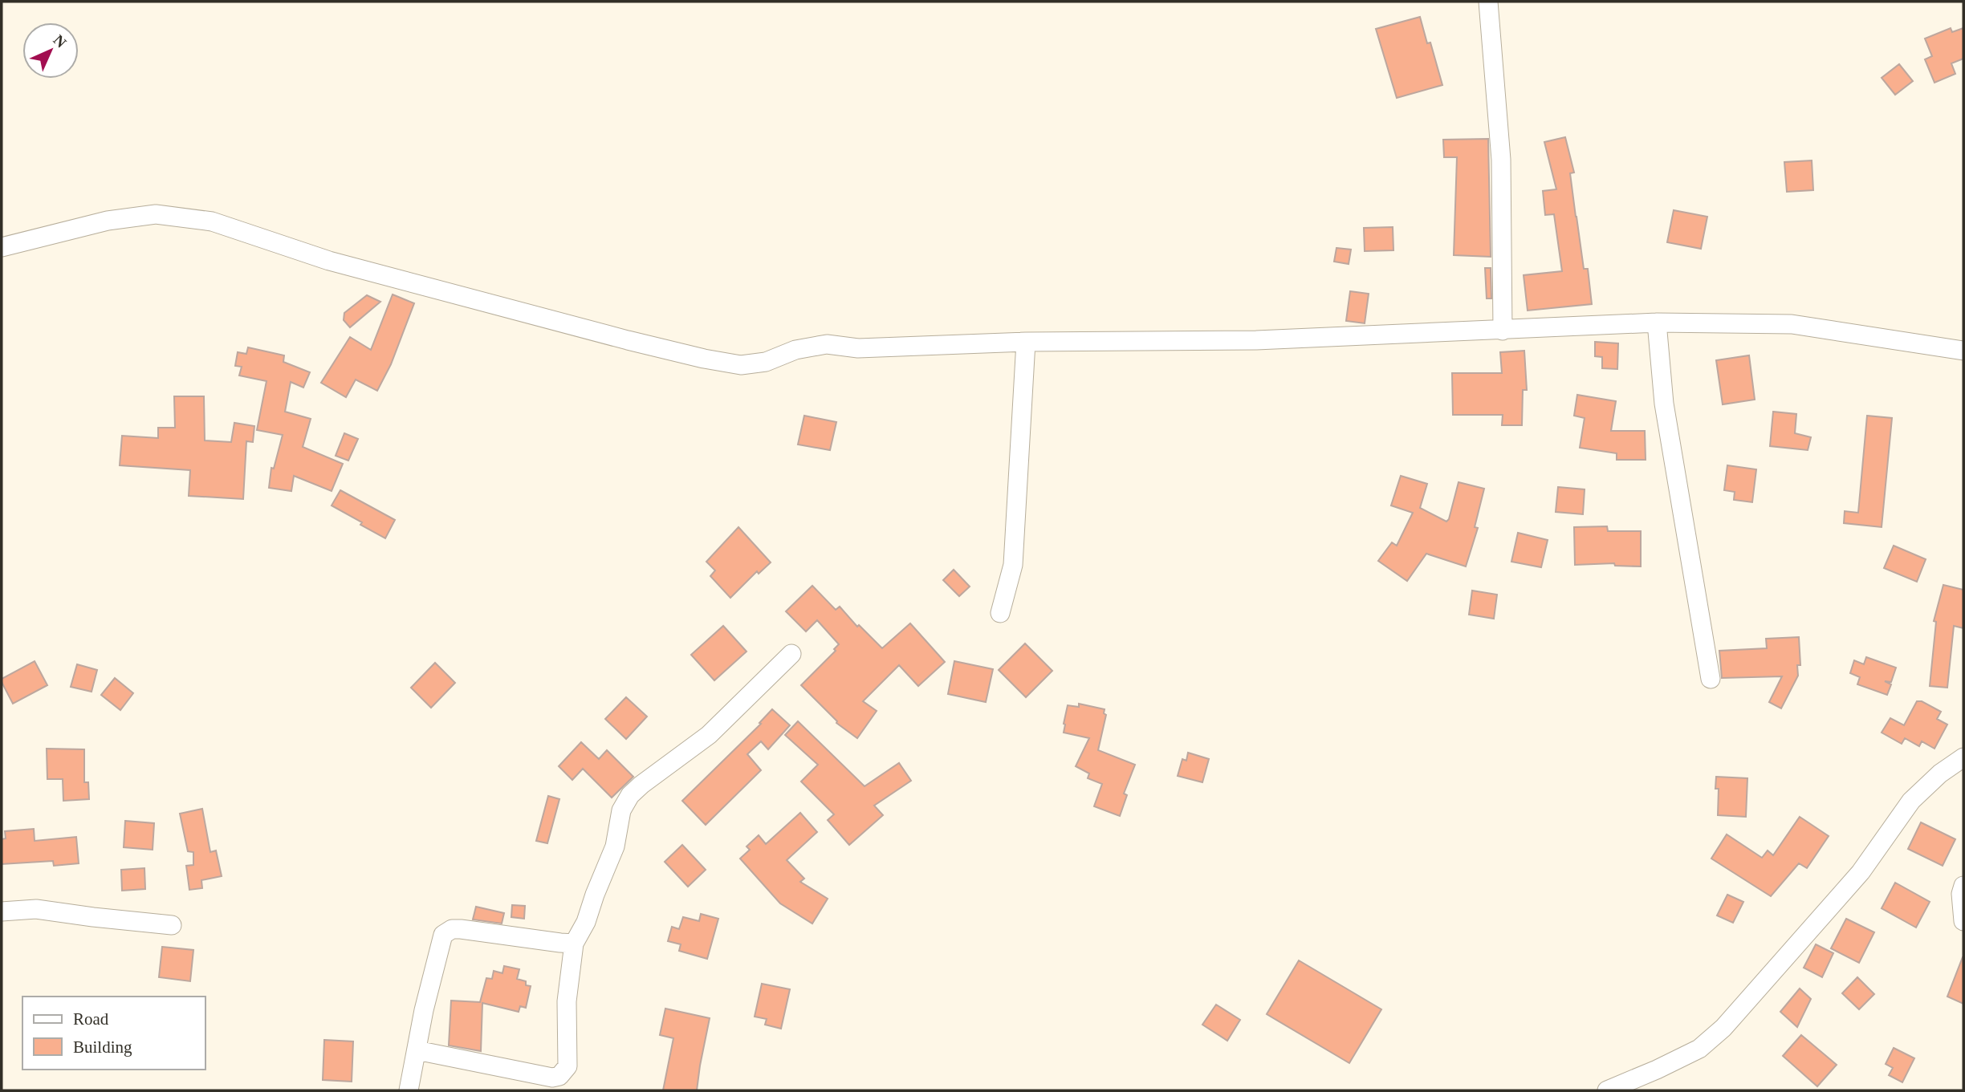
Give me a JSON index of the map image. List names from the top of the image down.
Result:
{
  "legend": ["Road", "Building"],
  "north": "top right"
}
